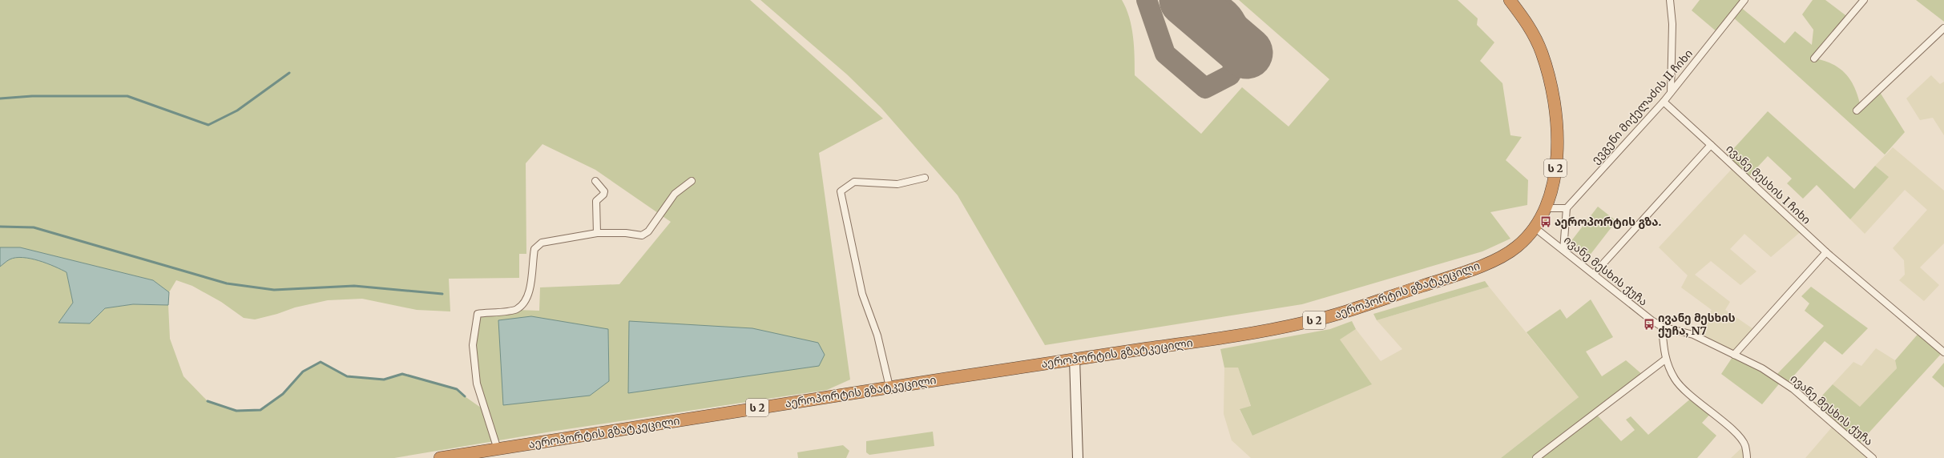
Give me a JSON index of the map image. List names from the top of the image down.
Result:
{
  "streets": {
    "highway": ["ს 2", "აეროპორტის გზატკეცილი"],
    "street": ["ევგენი მიქელაძის II ჩიხი", "ივანე მესხის I ჩიხი", "ივანე მესხის ქუჩა"]
  },
  "crossings": [
    ["ივანე მესხის I ჩიხი", "ივანე მესხის ქუჩა"],
    ["ივანე მესხის ქუჩა", "აეროპორტის გზატკეცილი"]
  ],
  "places": {
    "bus stop": ["აეროპორტის გზა.", "ივანე მესხის ქუჩა, N7"]
  }
}
